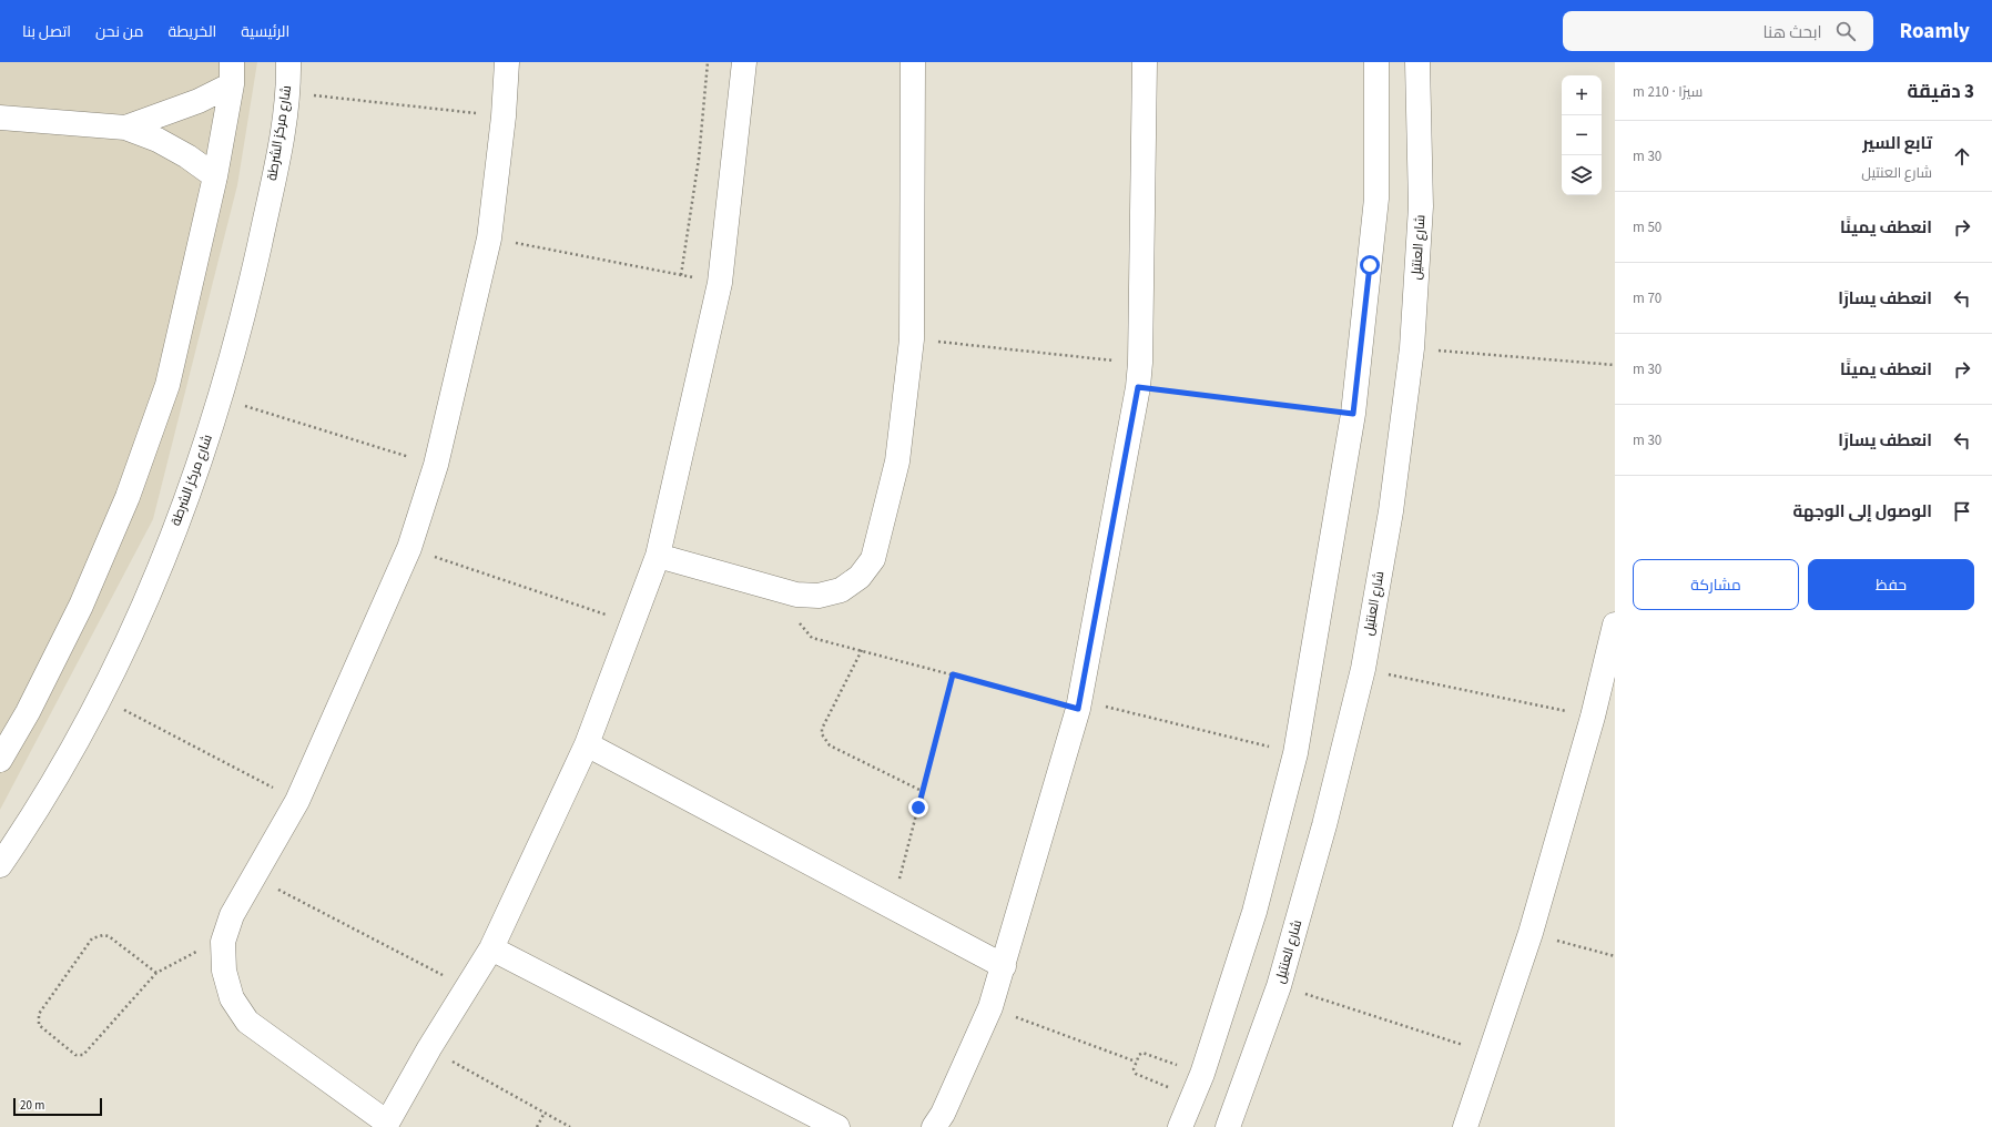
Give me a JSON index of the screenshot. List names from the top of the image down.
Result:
{
  "streets": {
    "street": ["شارع مركز الشرطة", "شارع العنتيل"]
  },
  "scale_bar": "20 m",
  "page": {
    "header": "Roamly",
    "search": "ابحث هنا",
    "nav": [
      "الرئيسية",
      "الخريطة",
      "من نحن",
      "اتصل بنا"
    ],
    "heading": ["3 دقيقة", "سيرًا · 210 m"],
    "map_buttons": ["+", "−"],
    "list": [
      ["تابع السير", "شارع العنتيل", "30 m"],
      ["انعطف يمينًا", "50 m"],
      ["انعطف يسارًا", "70 m"],
      ["انعطف يمينًا", "30 m"],
      ["انعطف يسارًا", "30 m"],
      "الوصول إلى الوجهة"
    ],
    "buttons": ["حفظ", "مشاركة"],
    "scale": "20 m"
  }
}
